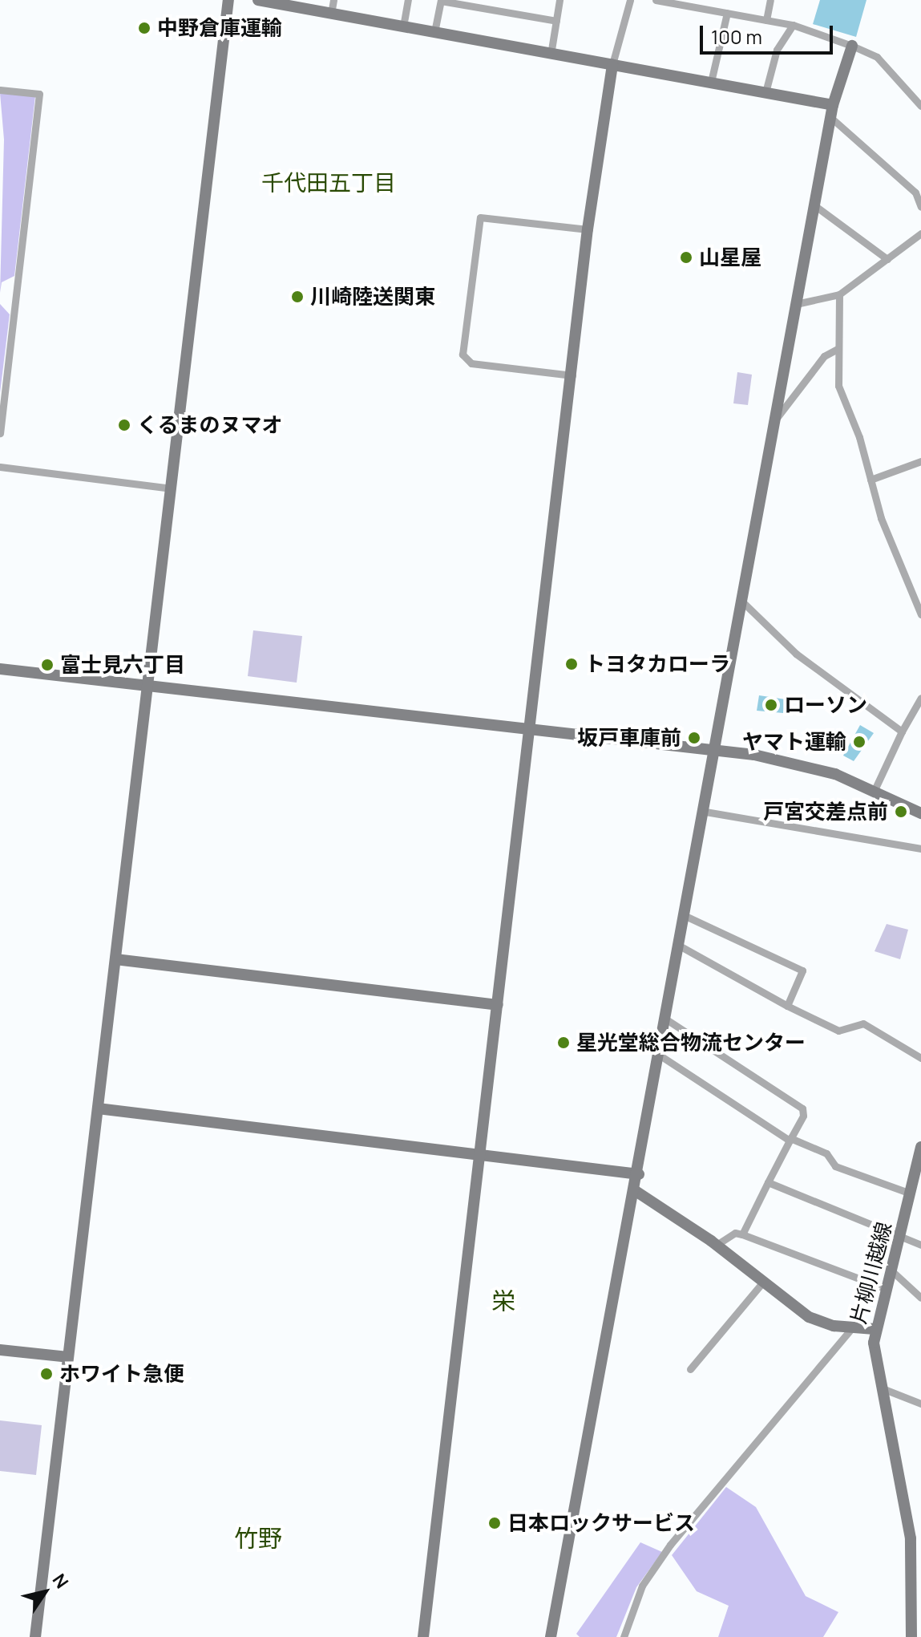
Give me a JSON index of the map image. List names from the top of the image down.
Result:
{
  "streets": {
    "street": ["片柳川越線"]
  },
  "districts": ["千代田五丁目", "栄", "竹野"],
  "places": [
    "中野倉庫運輸",
    "山星屋",
    "川崎陸送関東",
    "くるまのヌマオ",
    "トヨタカローラ",
    "富士見六丁目",
    "ローソン",
    "坂戸車庫前",
    "ヤマト運輸",
    "戸宮交差点前",
    "星光堂総合物流センター",
    "ホワイト急便",
    "日本ロックサービス"
  ],
  "scale_bar": "100 m",
  "north": "top right"
}
